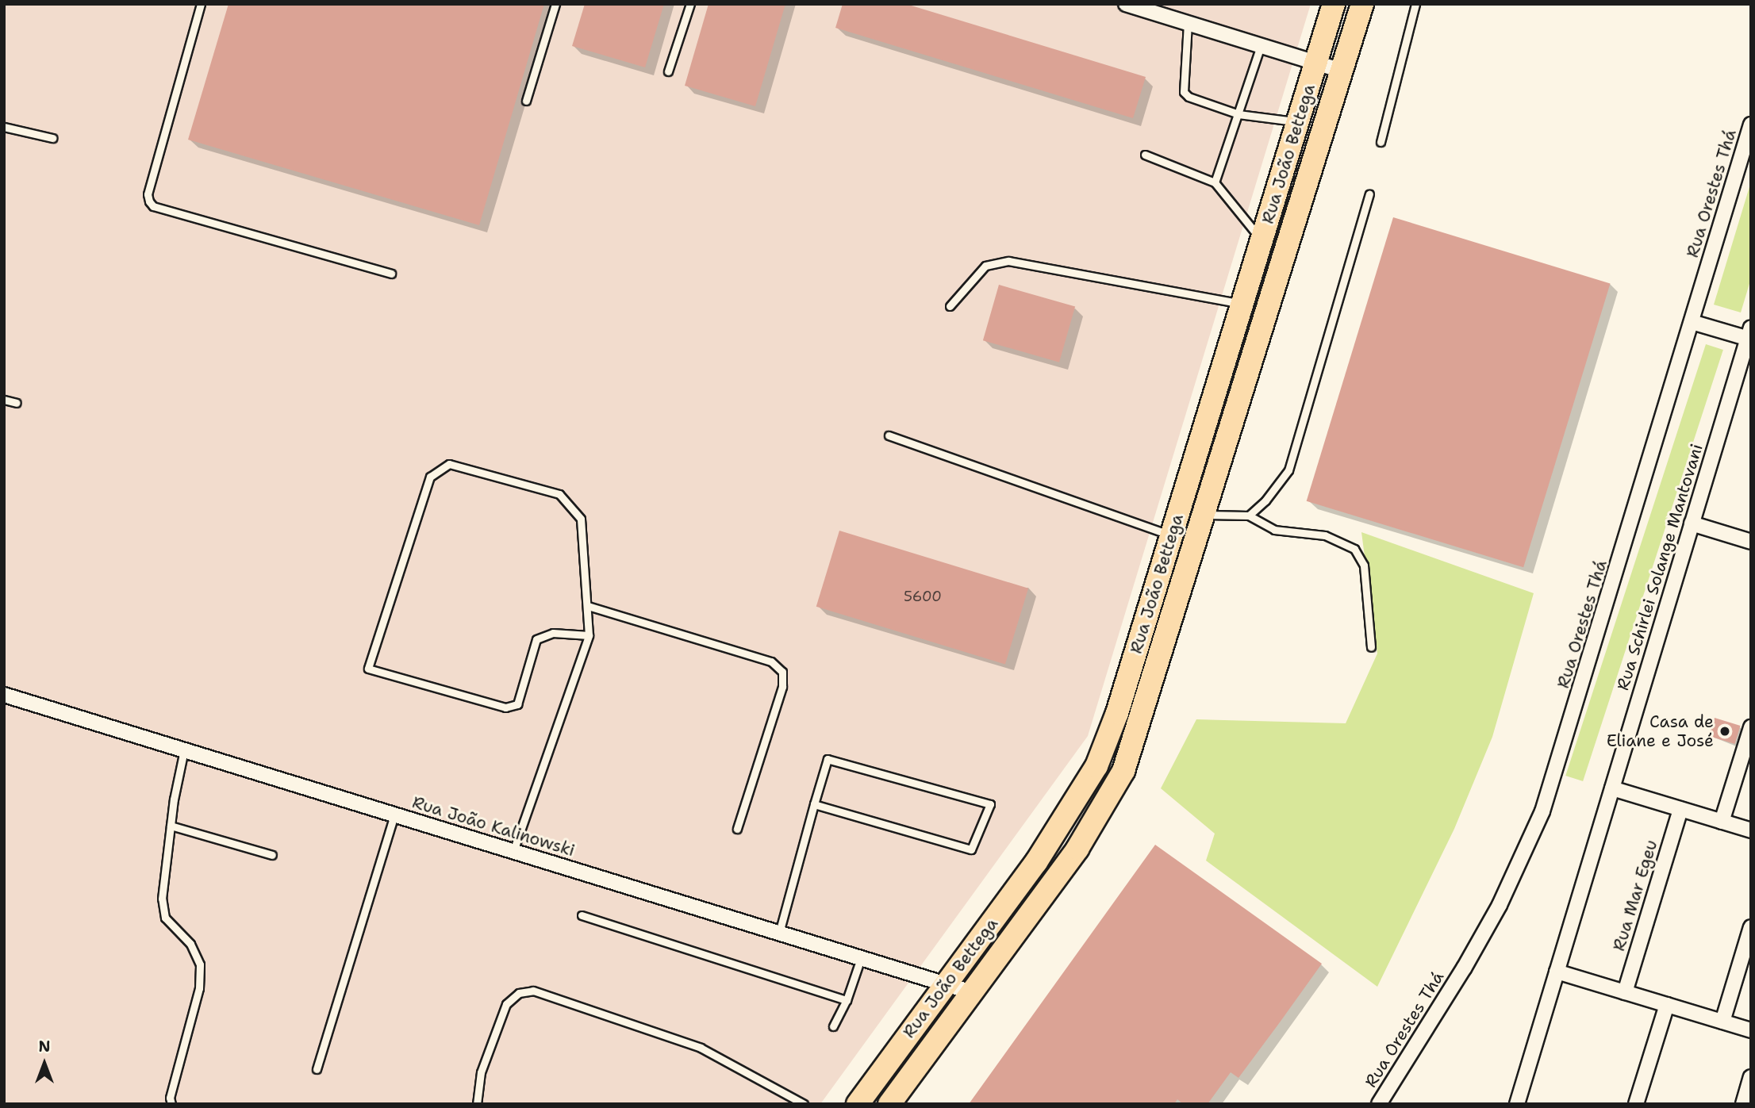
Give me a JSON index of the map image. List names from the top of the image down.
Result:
{
  "streets": {
    "main road": ["Rua João Bettega"],
    "street": [
      "Rua Orestes Thá",
      "Rua Schirlei Solange Mantovani",
      "Rua João Kalinowski",
      "Rua Mar Egeu"
    ]
  },
  "crossings": [
    ["Rua João Bettega", "Rua João Kalinowski"]
  ],
  "places": ["Casa de Eliane e José"],
  "house_numbers": ["5600"],
  "north": "top"
}
